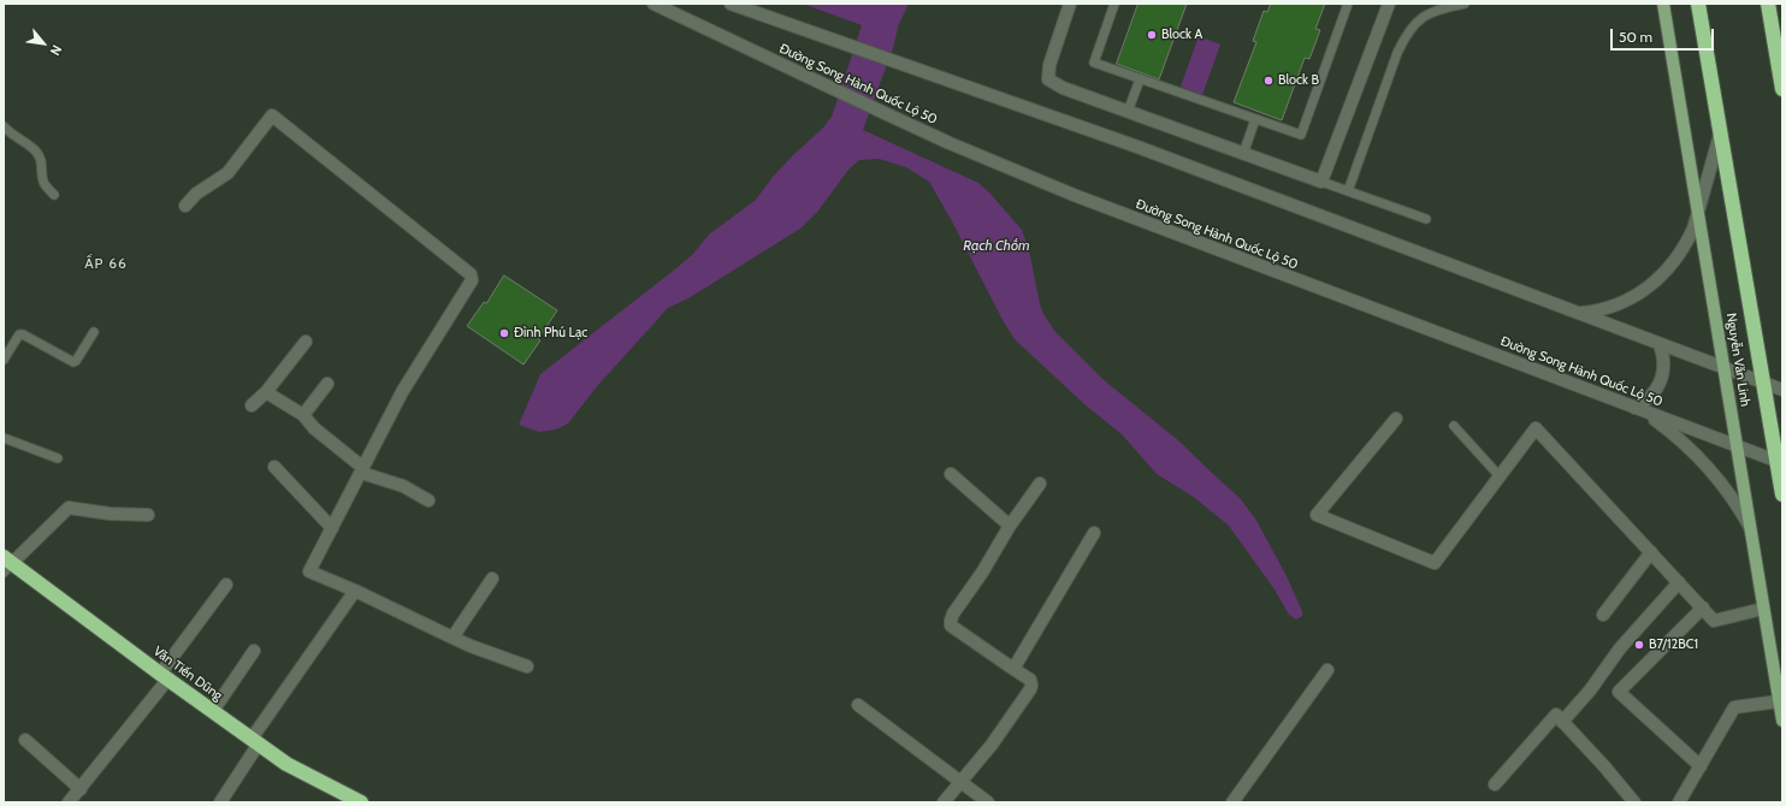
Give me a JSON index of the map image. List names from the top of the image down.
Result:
{
  "streets": {
    "highway": ["Nguyễn Văn Linh", "Văn Tiến Dũng"],
    "street": ["Đường Song Hành Quốc Lộ 50"]
  },
  "crossings": [
    ["Đường Song Hành Quốc Lộ 50", "Nguyễn Văn Linh"]
  ],
  "districts": ["ẤP 66"],
  "water": ["Rạch Chồm"],
  "places": [
    "Block A",
    "Block B",
    "Đình Phú Lạc",
    "B7/12BC1"
  ],
  "scale_bar": "50 m",
  "north": "bottom right"
}
